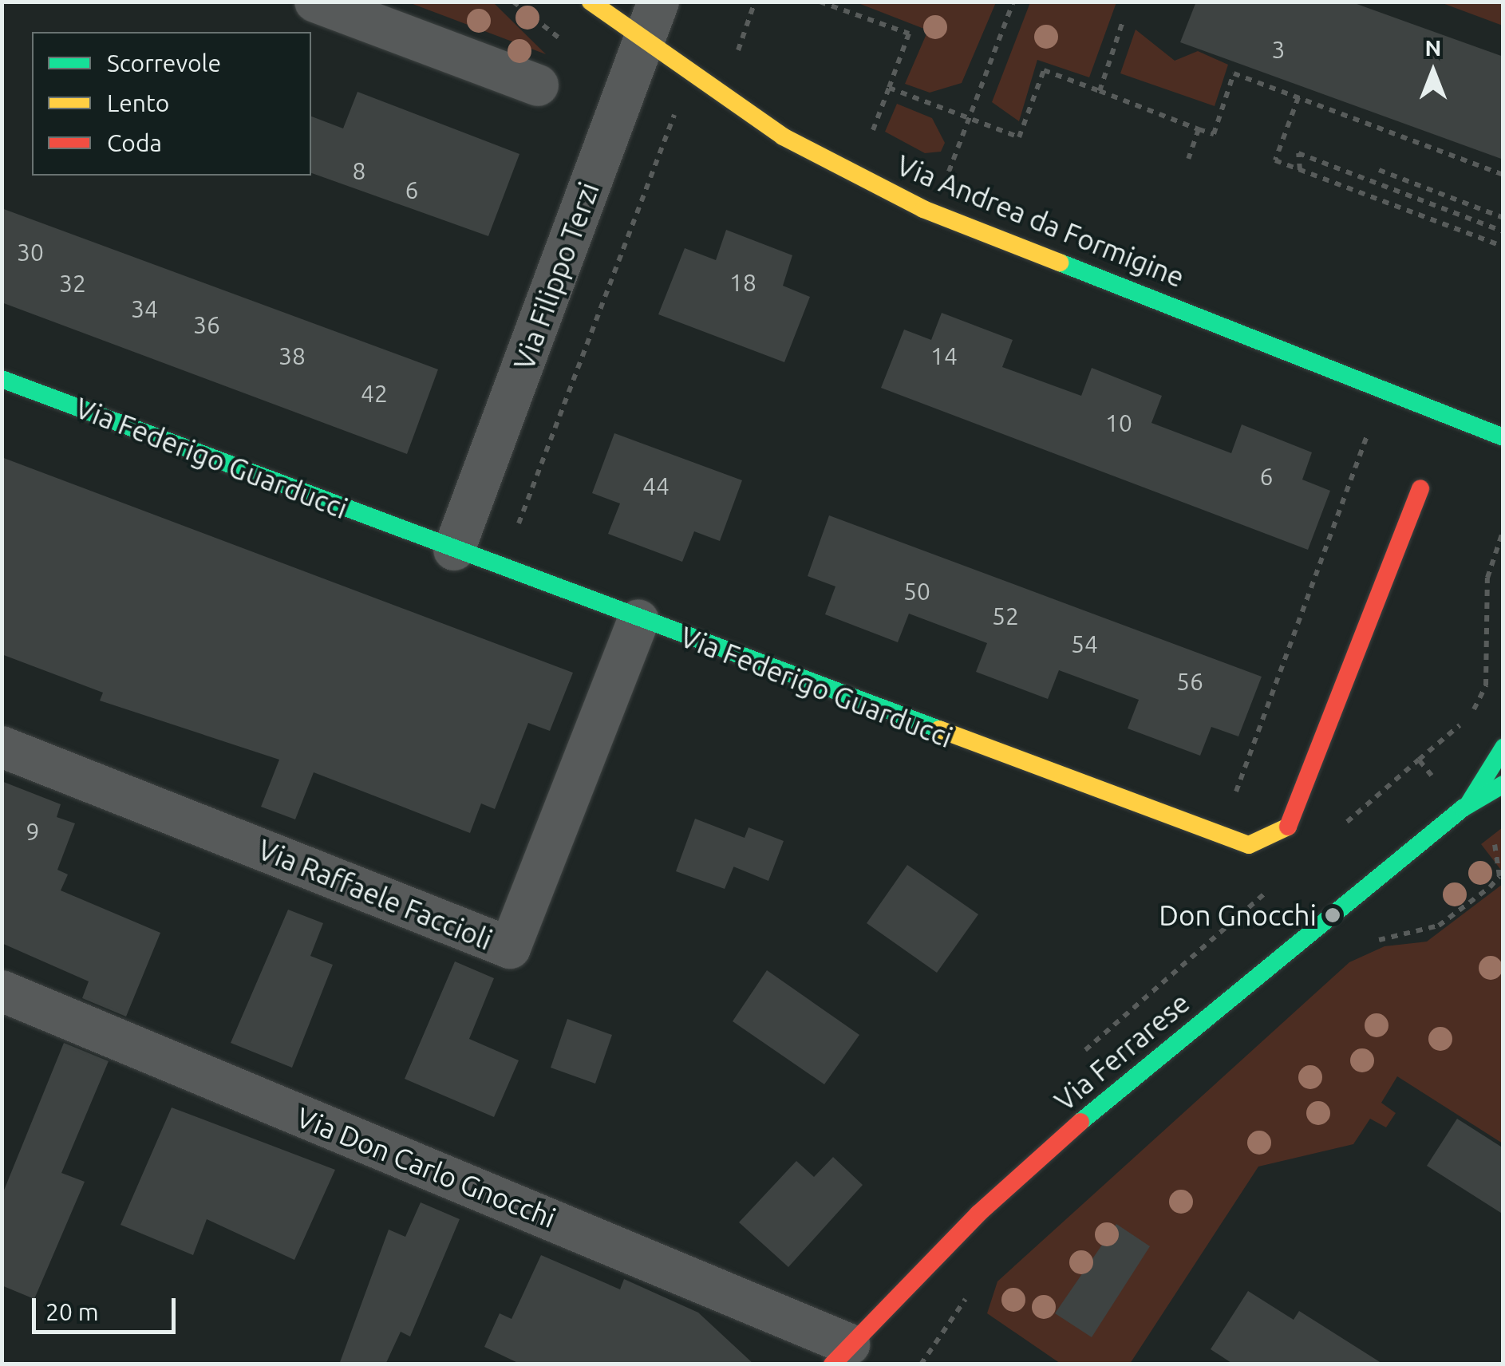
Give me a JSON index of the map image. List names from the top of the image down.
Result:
{
  "streets": {
    "street": [
      "Via Andrea da Formigine",
      "Via Filippo Terzi",
      "Via Federigo Guarducci",
      "Via Raffaele Faccioli",
      "Via Ferrarese",
      "Via Don Carlo Gnocchi"
    ]
  },
  "crossings": [
    ["Via Andrea da Formigine", "Via Filippo Terzi"],
    ["Via Filippo Terzi", "Via Federigo Guarducci"],
    ["Via Federigo Guarducci", "Via Raffaele Faccioli"],
    ["Via Ferrarese", "Via Don Carlo Gnocchi"]
  ],
  "places": ["Don Gnocchi"],
  "house_numbers": [
    "3",
    "8",
    "6",
    "30",
    "18",
    "32",
    "34",
    "36",
    "38",
    "14",
    "42",
    "10",
    "6",
    "44",
    "50",
    "52",
    "54",
    "56",
    "9"
  ],
  "legend": ["Scorrevole", "Lento", "Coda"],
  "scale_bar": "20 m",
  "north": "top"
}
